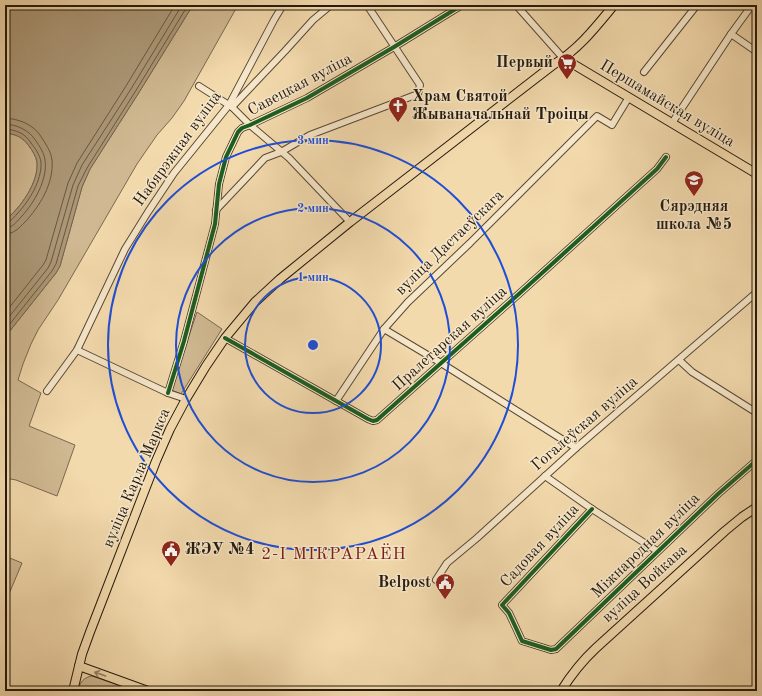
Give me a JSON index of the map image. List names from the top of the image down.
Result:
{
  "streets": {
    "main road": ["Першамайская вуліца", "вуліца Карла Маркса", "вуліца Войкава"],
    "street": [
      "Савецкая вуліца",
      "Набярэжная вуліца",
      "вуліца Дастаеўскага",
      "Пралетарская вуліца",
      "Гогалеўская вуліца",
      "Садовая вуліца",
      "Міжнародная вуліца"
    ]
  },
  "crossings": [
    ["Першамайская вуліца", "вуліца Дастаеўскага"],
    ["Першамайская вуліца", "вуліца Карла Маркса"],
    ["вуліца Дастаеўскага", "Пралетарская вуліца"],
    ["Пралетарская вуліца", "вуліца Карла Маркса"],
    ["Садовая вуліца", "Міжнародная вуліца"]
  ],
  "districts": ["2-І МІКРАРАЁН"],
  "places": {
    "supermarket": ["Первый"],
    "church": ["Храм Святой Жываначальнай Троіцы"],
    "school or university": ["Сярэдняя школа №5"],
    "public building": ["ЖЭУ №4", "Belpost"]
  },
  "rings": ["3 мин", "2 мин", "1 мин"]
}
